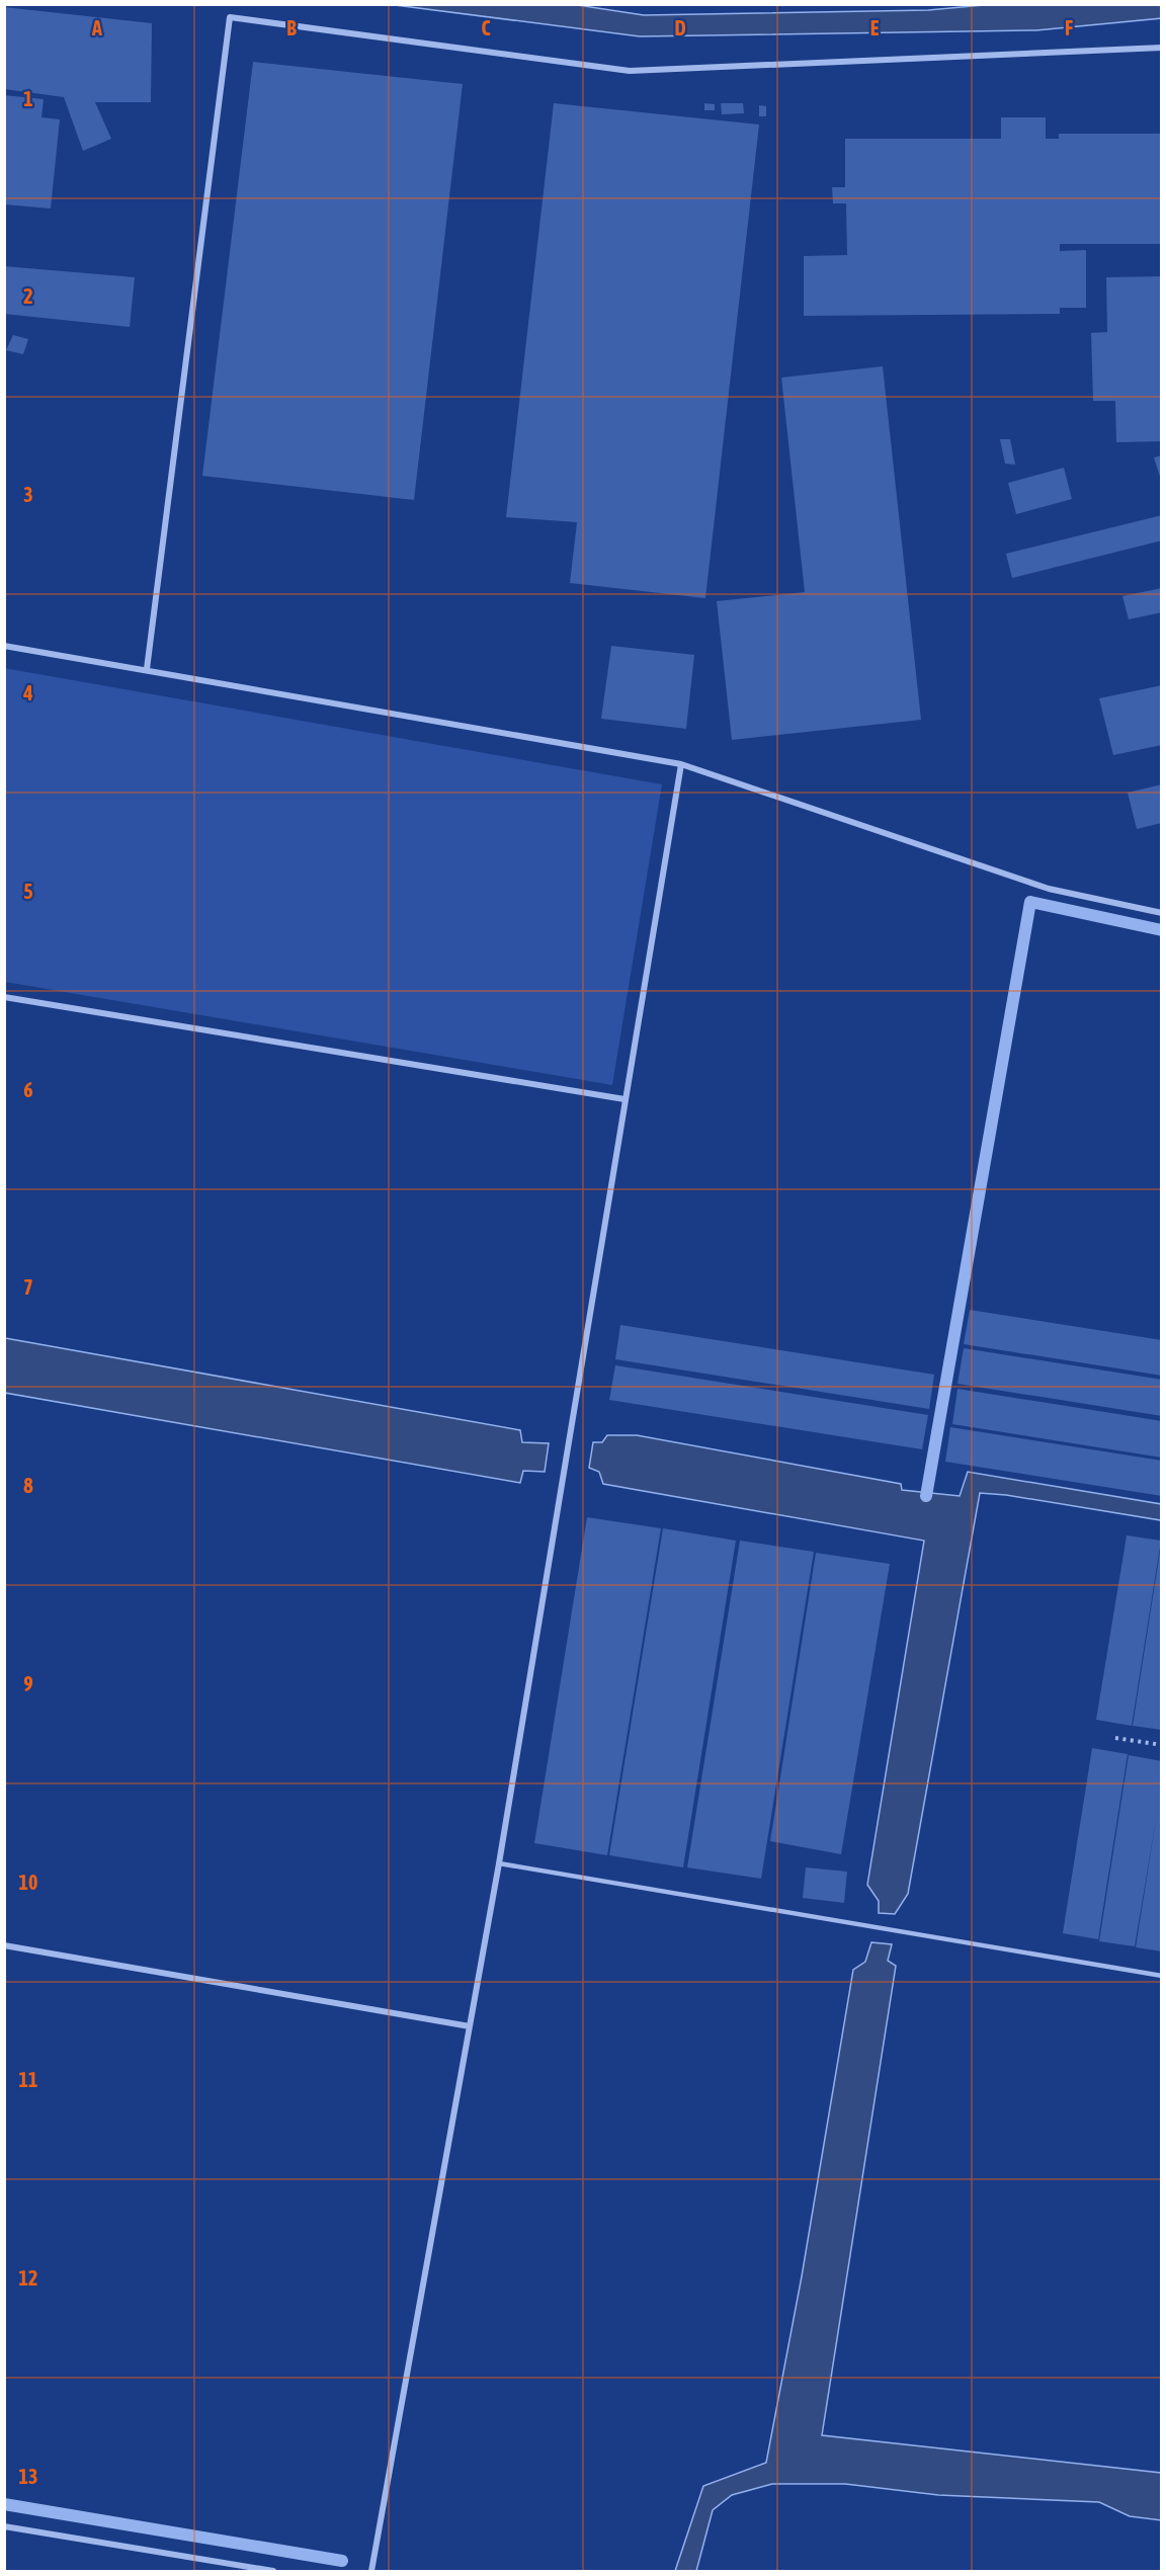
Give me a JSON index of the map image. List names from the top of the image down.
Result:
{
  "grid": {
    "columns": [
      "A",
      "B",
      "C",
      "D",
      "E",
      "F"
    ],
    "rows": [
      "1",
      "2",
      "3",
      "4",
      "5",
      "6",
      "7",
      "8",
      "9",
      "10",
      "11",
      "12",
      "13"
    ]
  }
}
